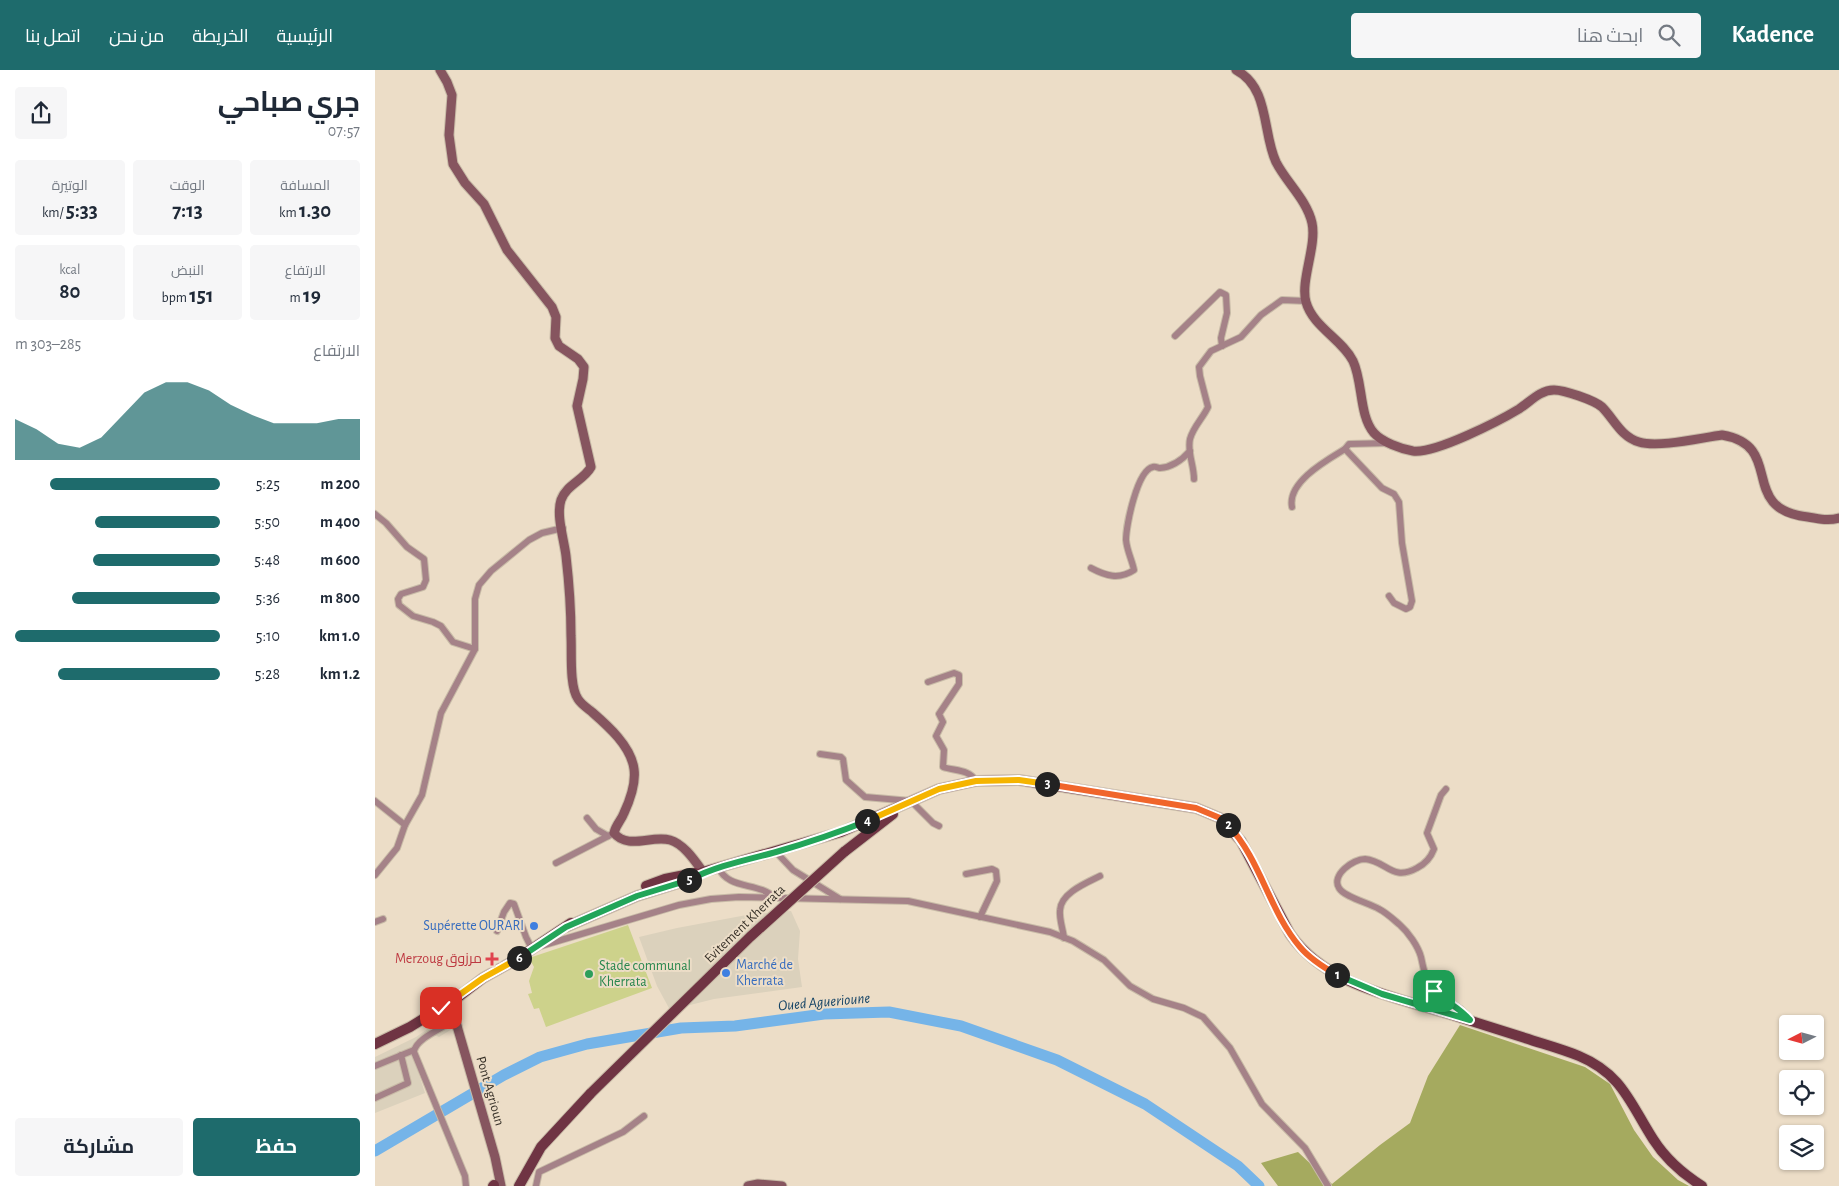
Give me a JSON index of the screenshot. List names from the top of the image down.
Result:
{
  "streets": {
    "main road": ["Evitement Kherrata"],
    "street": ["Pont Agrioun"]
  },
  "water": ["Oued Aguerioune"],
  "places": {
    "other": ["Supérette OURARI", "Marché de Kherrata", "Stade communal Kherrata"],
    "health": ["Merzoug مرزوق"]
  },
  "north": "left",
  "page": {
    "header": "Kadence",
    "search": "ابحث هنا",
    "nav": [
      "الرئيسية",
      "الخريطة",
      "من نحن",
      "اتصل بنا"
    ],
    "heading": ["جري صباحي", "07:57"],
    "stats": [
      ["المسافة", "1.30 km"],
      ["الوقت", "7:13"],
      ["الوتيرة", "5:33 /km"],
      ["الارتفاع", "19 m"],
      ["النبض", "151 bpm"],
      ["kcal", "80"]
    ],
    "chart": ["الارتفاع", "285–303 m"],
    "list": [
      {
        "name": "200 m",
        "note": "5:25"
      },
      {
        "name": "400 m",
        "note": "5:50"
      },
      {
        "name": "600 m",
        "note": "5:48"
      },
      {
        "name": "800 m",
        "note": "5:36"
      },
      {
        "name": "1.0 km",
        "note": "5:10"
      },
      {
        "name": "1.2 km",
        "note": "5:28"
      }
    ],
    "pins": [
      "3",
      "4",
      "2",
      "5",
      "6",
      "1"
    ],
    "buttons": ["حفظ", "مشاركة"]
  }
}
